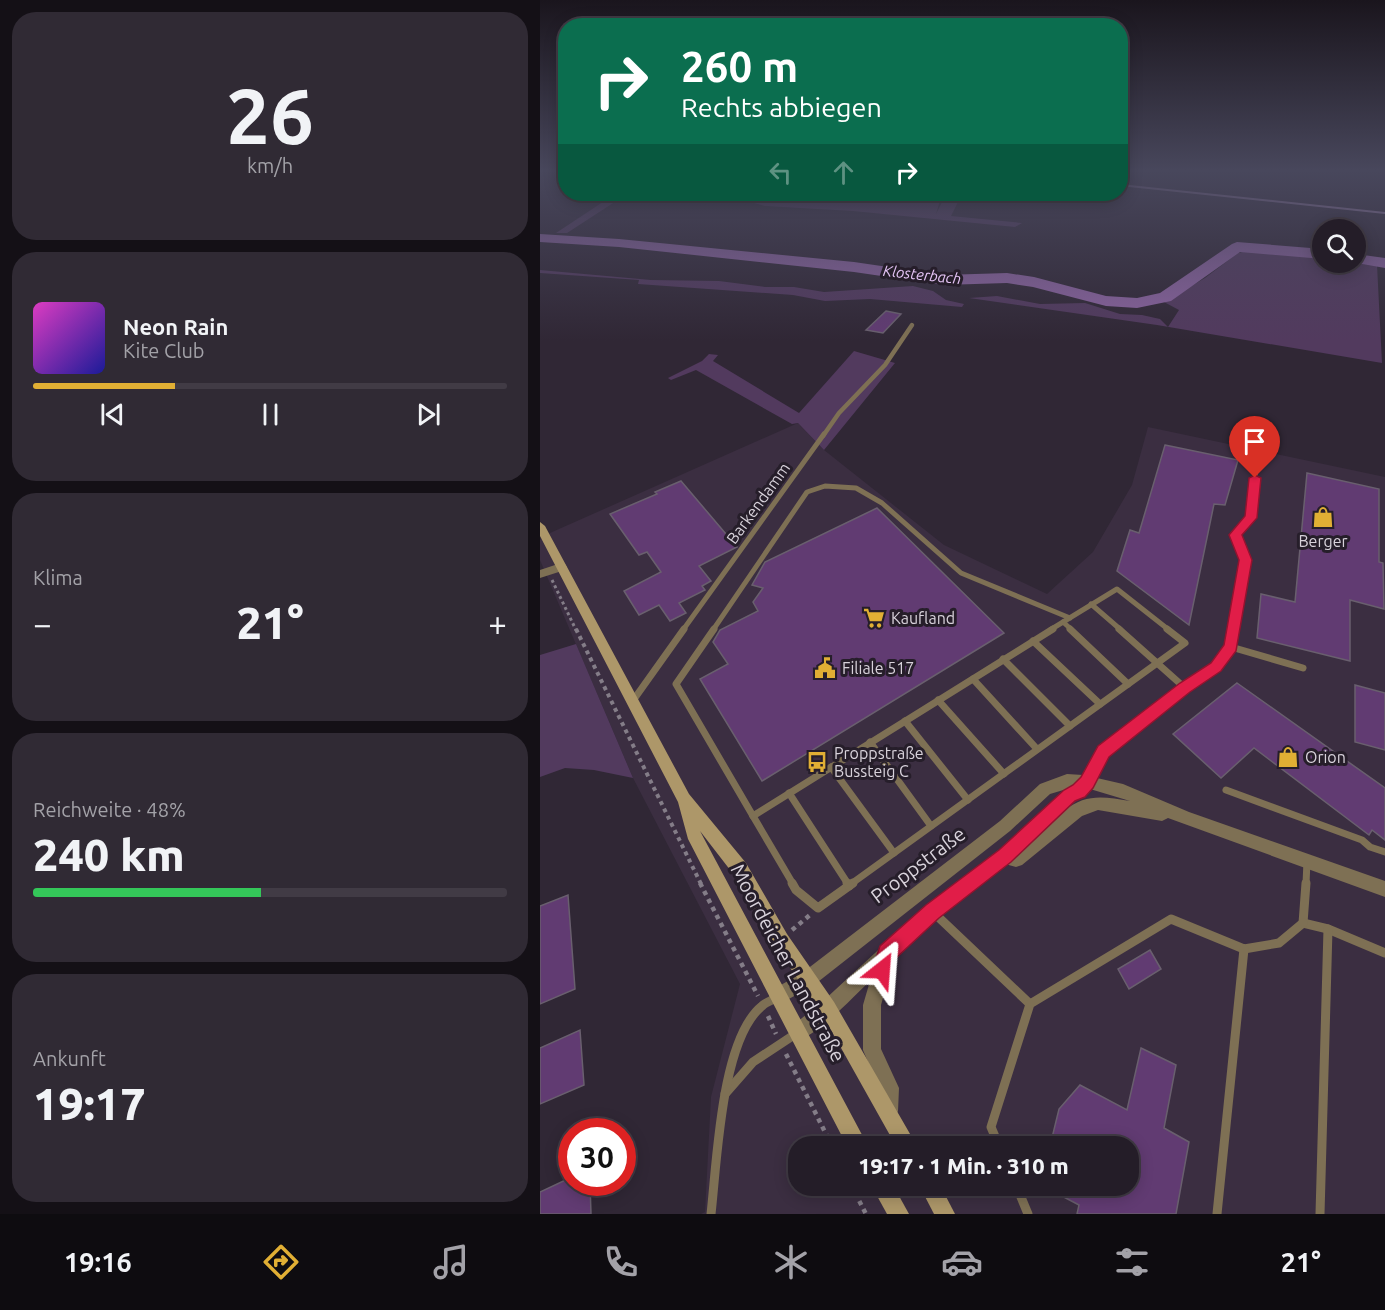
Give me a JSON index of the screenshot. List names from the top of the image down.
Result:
{
  "streets": {
    "main road": ["Moordeicher Landstraße"],
    "street": ["Proppstraße"],
    "lane": ["Barkendamm"]
  },
  "crossings": [
    ["Barkendamm", "Moordeicher Landstraße"],
    ["Proppstraße", "Moordeicher Landstraße"]
  ],
  "water": ["Klosterbach"],
  "places": {
    "shop": ["Berger", "Orion"],
    "supermarket": ["Kaufland"],
    "public building": ["Filiale 517"],
    "bus stop": ["Proppstraße Bussteig C"]
  },
  "page": {
    "tile": [
      ["26", "km/h"],
      "Klima",
      ["Reichweite · 48%", "240 km"],
      ["Ankunft", "19:17"]
    ],
    "turn": ["260 m", "Rechts abbiegen"],
    "song": ["Neon Rain", "Kite Club"],
    "heat": ["−", "21°", "+"],
    "limit": "30",
    "trip": "19:17 · 1 Min. · 310 m",
    "tabs": ["19:16", "21°"]
  }
}
